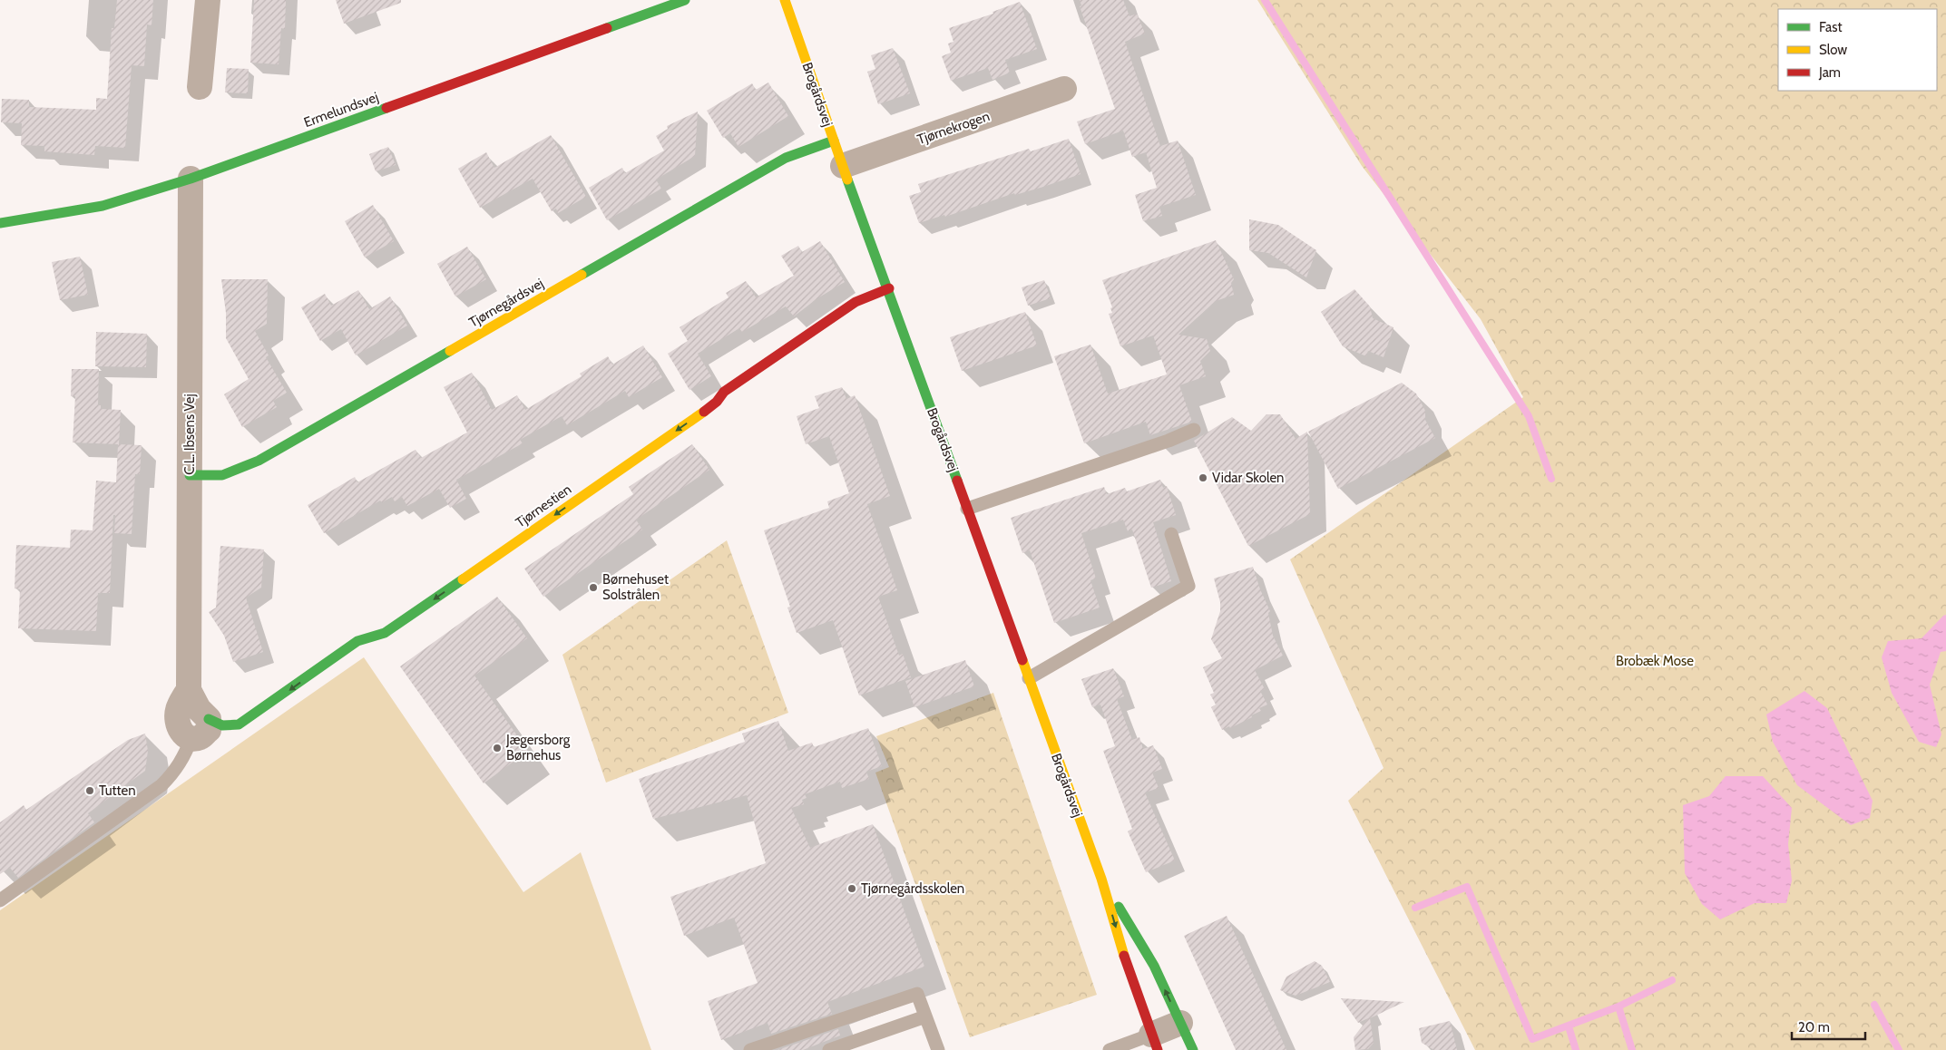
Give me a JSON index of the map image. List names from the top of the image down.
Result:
{
  "streets": {
    "street": [
      "Brogårdsvej",
      "Ermelundsvej",
      "Tjørnekrogen",
      "Tjørnegårdsvej",
      "C.L. Ibsens Vej",
      "Tjørnestien"
    ]
  },
  "crossings": [
    ["Brogårdsvej", "Tjørnekrogen"],
    ["Brogårdsvej", "Tjørnegårdsvej"],
    ["Brogårdsvej", "Tjørnestien"],
    ["Ermelundsvej", "C.L. Ibsens Vej"],
    ["Tjørnegårdsvej", "C.L. Ibsens Vej"],
    ["C.L. Ibsens Vej", "Tjørnestien"]
  ],
  "one_way": ["Tjørnestien"],
  "parks": ["Brobæk Mose"],
  "places": [
    "Vidar Skolen",
    "Børnehuset Solstrålen",
    "Jægersborg Børnehus",
    "Tutten",
    "Tjørnegårdsskolen"
  ],
  "legend": ["Fast", "Slow", "Jam"],
  "scale_bar": "20 m"
}
